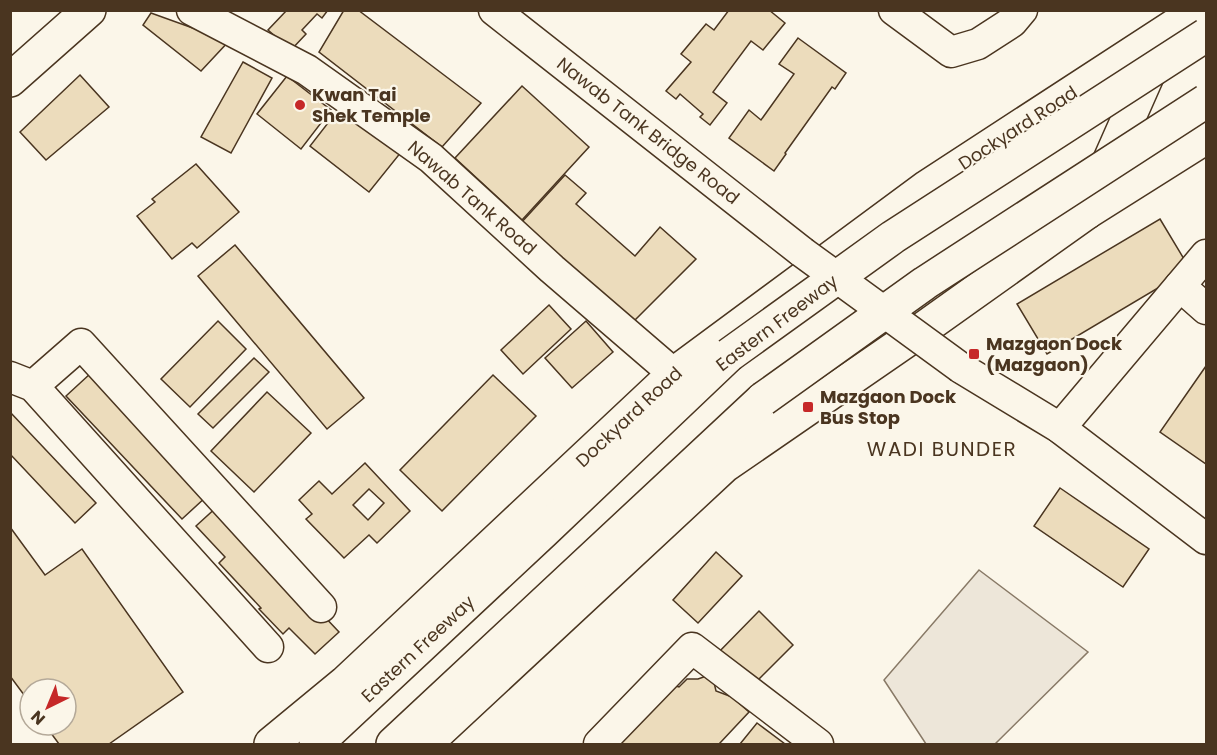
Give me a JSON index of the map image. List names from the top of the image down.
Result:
{
  "streets": {
    "main road": ["Dockyard Road", "Eastern Freeway"],
    "street": ["Nawab Tank Bridge Road", "Nawab Tank Road"]
  },
  "crossings": [
    ["Dockyard Road", "Nawab Tank Bridge Road"],
    ["Dockyard Road", "Nawab Tank Road"]
  ],
  "districts": ["WADI BUNDER"],
  "places": {
    "other": ["Kwan Tai Shek Temple"],
    "transit": ["Mazgaon Dock (Mazgaon)", "Mazgaon Dock Bus Stop"]
  },
  "north": "bottom left"
}
